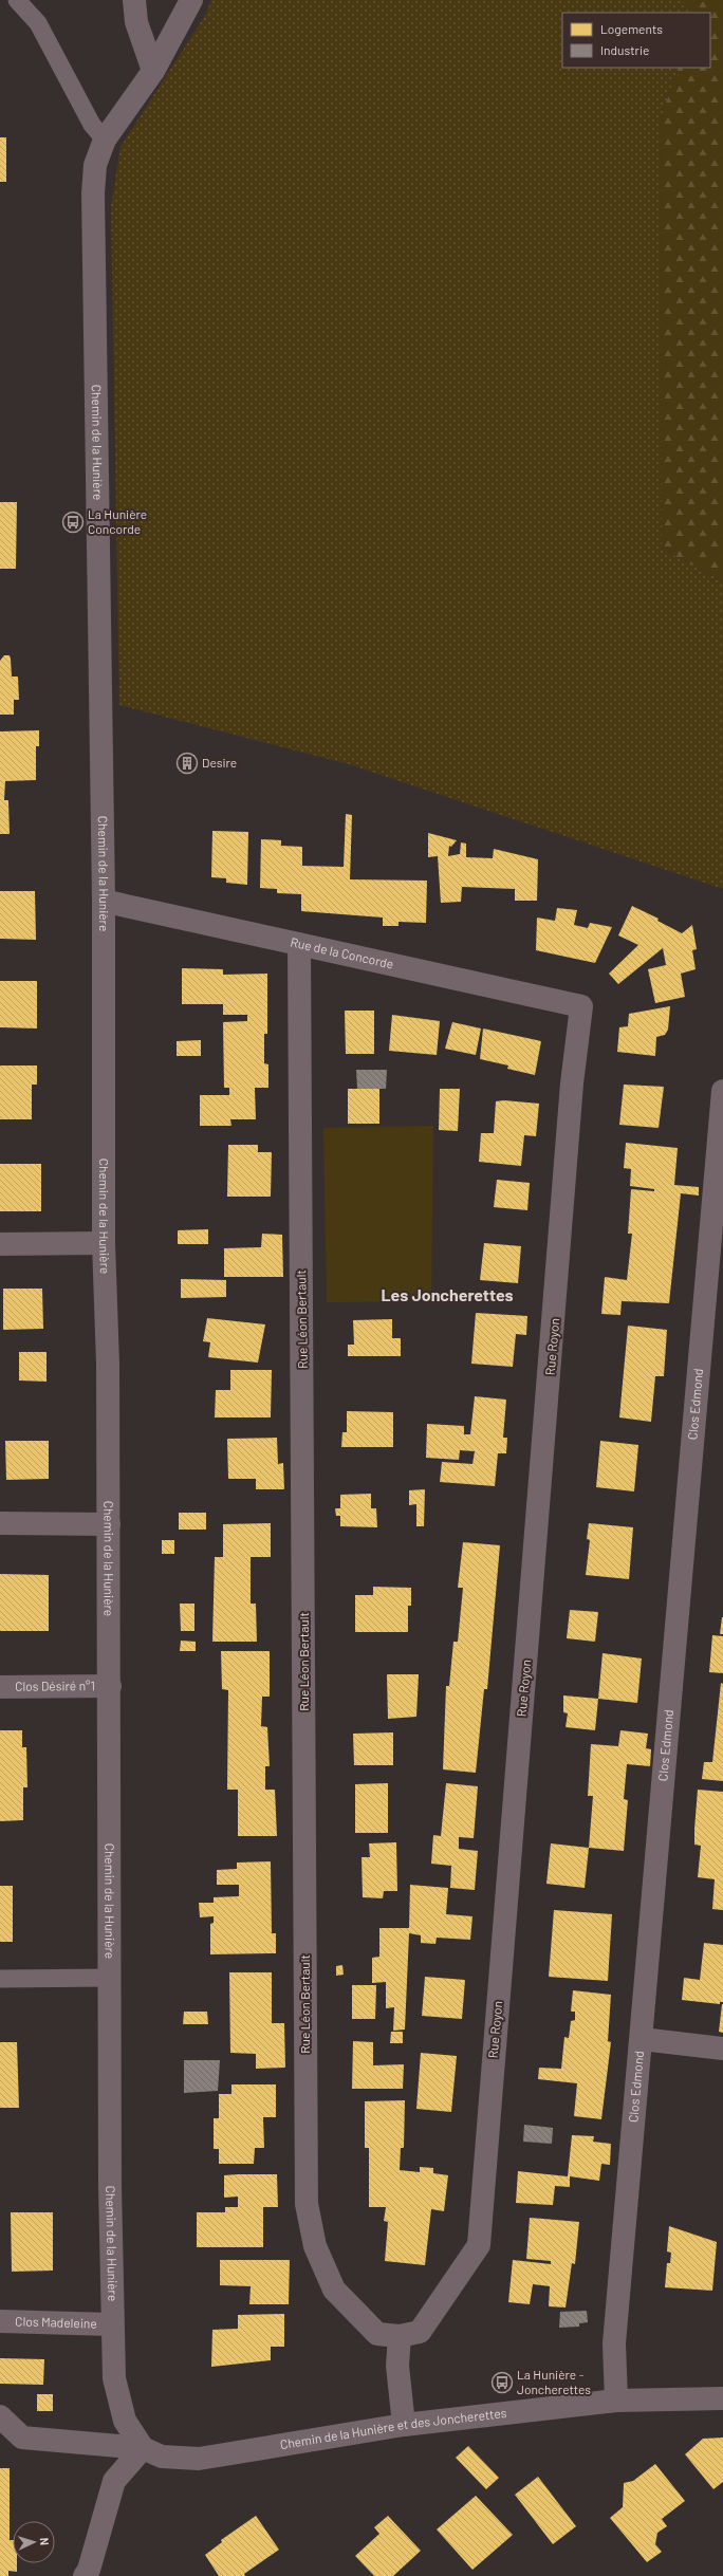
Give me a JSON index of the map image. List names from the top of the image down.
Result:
{
  "streets": {
    "street": [
      "Chemin de la Hunière",
      "Rue de la Concorde",
      "Rue Léon Bertault",
      "Rue Royon",
      "Clos Edmond",
      "Clos Désiré n°1",
      "Clos Madeleine",
      "Chemin de la Hunière et des Joncherettes"
    ]
  },
  "crossings": [
    ["Chemin de la Hunière", "Rue de la Concorde"],
    ["Chemin de la Hunière", "Clos Désiré n°1"],
    ["Chemin de la Hunière", "Clos Madeleine"],
    ["Chemin de la Hunière", "Chemin de la Hunière et des Joncherettes"],
    ["Rue de la Concorde", "Rue Léon Bertault"],
    ["Rue de la Concorde", "Rue Royon"],
    ["Rue Léon Bertault", "Rue Royon"],
    ["Clos Edmond", "Chemin de la Hunière et des Joncherettes"]
  ],
  "districts": ["Les Joncherettes"],
  "places": {
    "bus stop": ["La Hunière Concorde", "La Hunière - Joncherettes"],
    "building": ["Desire"]
  },
  "legend": ["Logements", "Industrie"],
  "north": "right"
}
